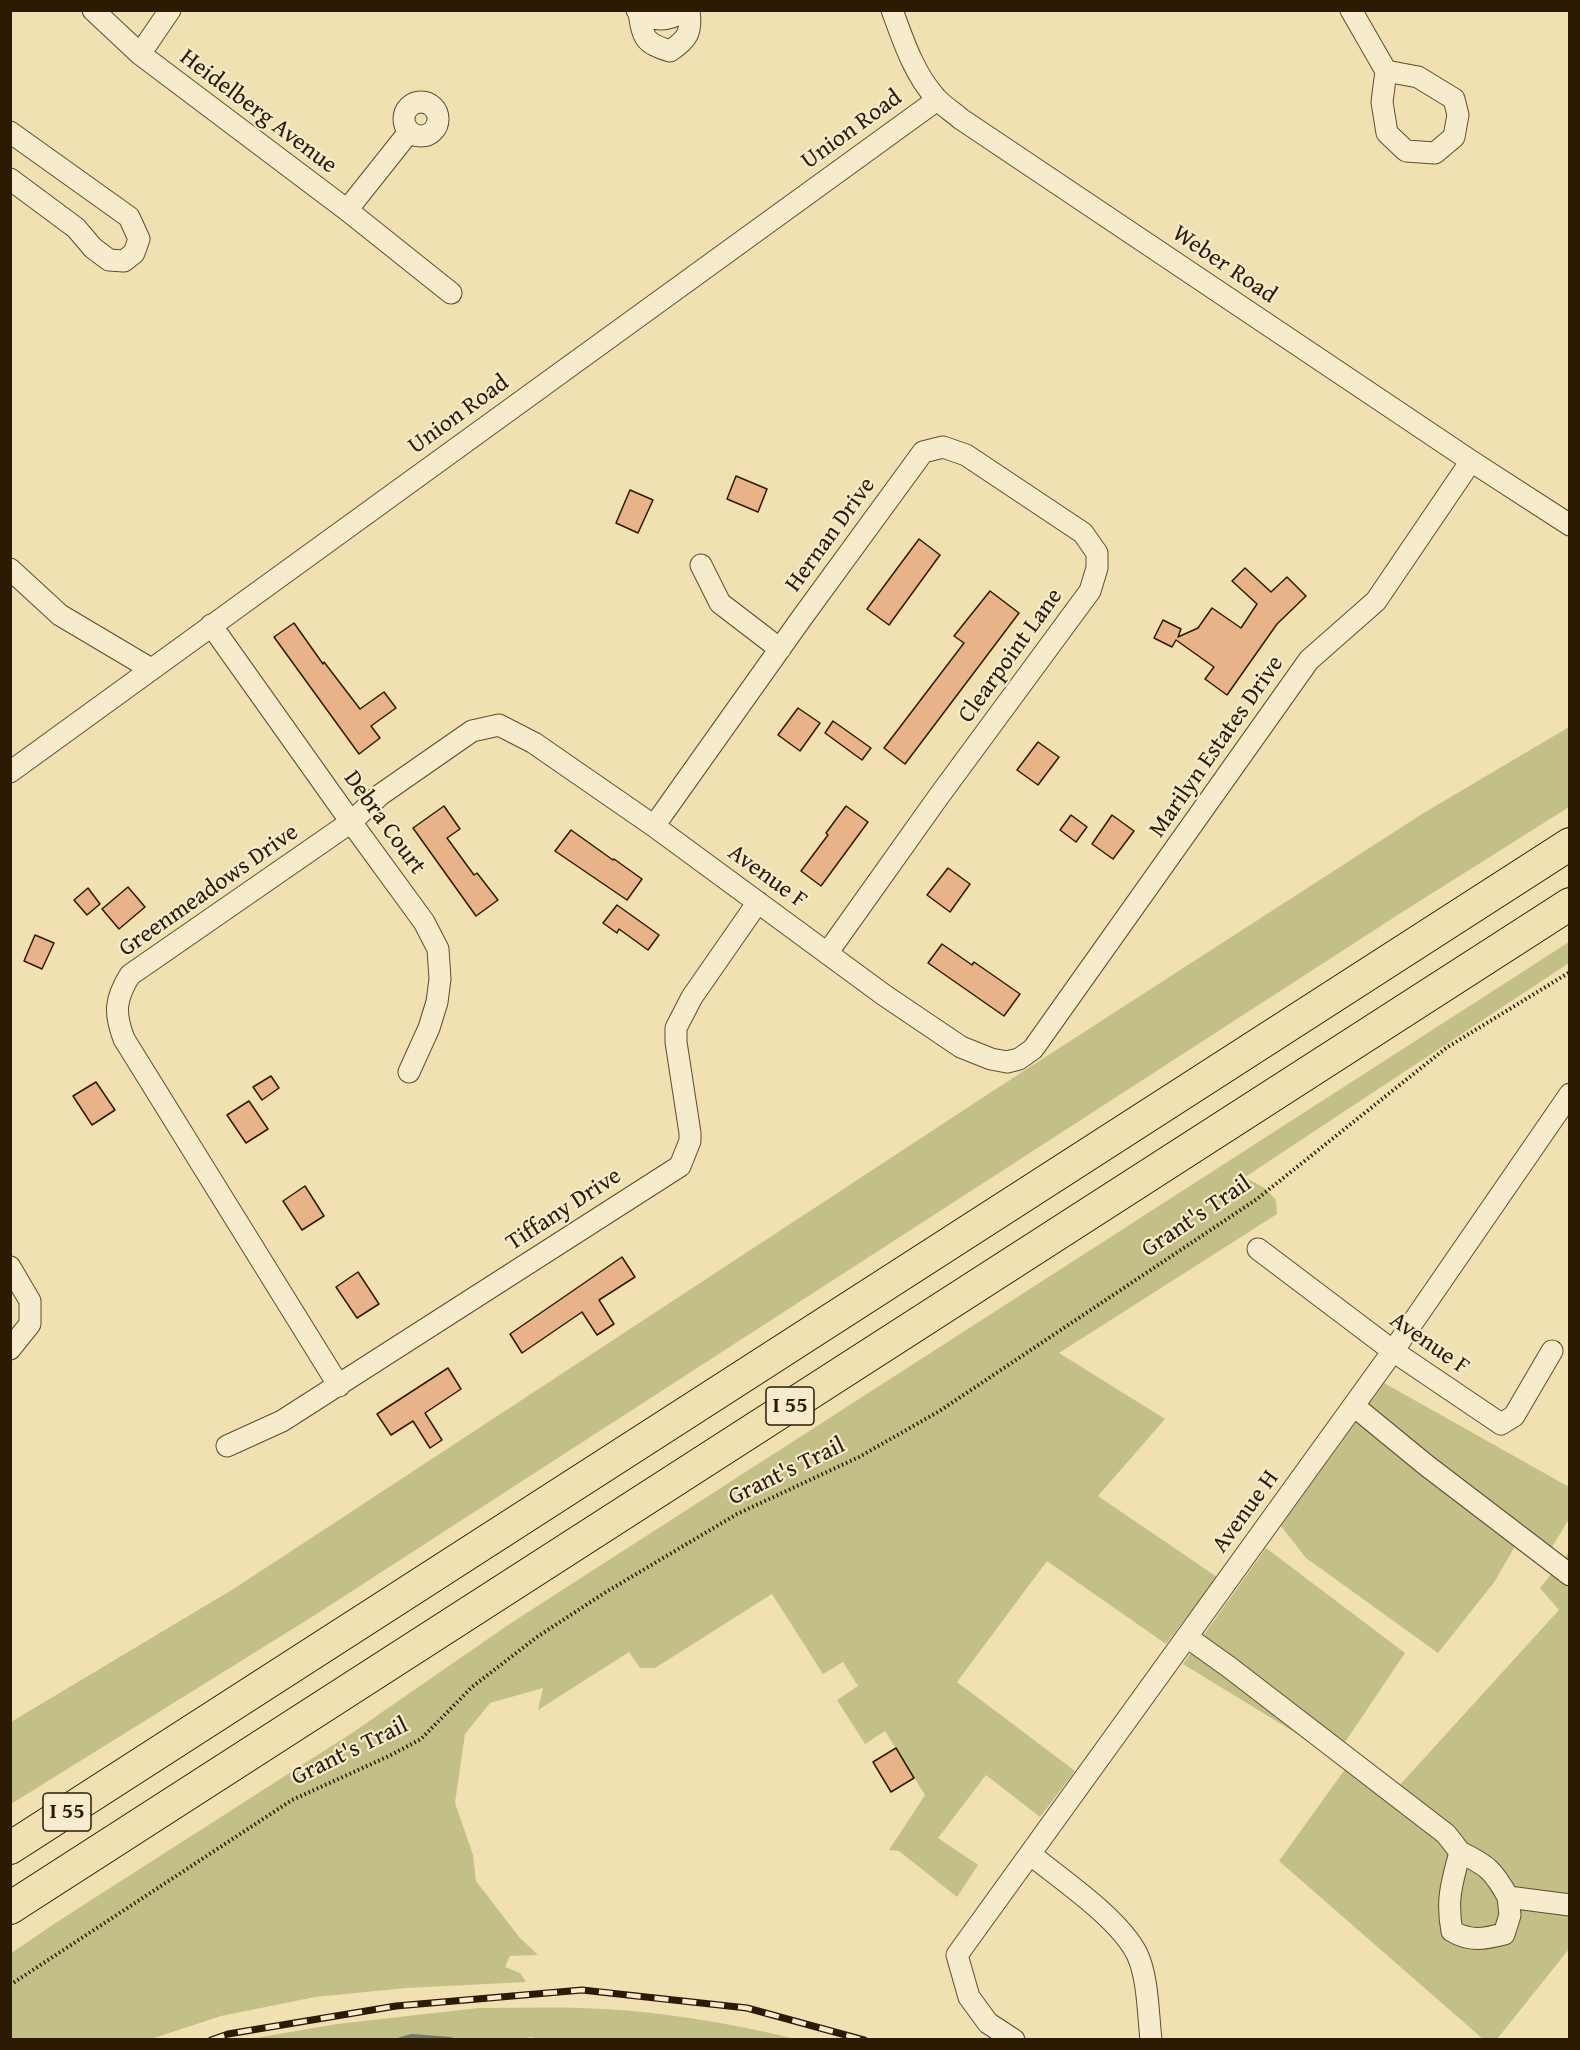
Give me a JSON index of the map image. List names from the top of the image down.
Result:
{
  "streets": {
    "highway": ["I 55"],
    "street": [
      "Heidelberg Avenue",
      "Union Road",
      "Weber Road",
      "Hernan Drive",
      "Clearpoint Lane",
      "Marilyn Estates Drive",
      "Debra Court",
      "Avenue F",
      "Greenmeadows Drive",
      "Tiffany Drive",
      "Avenue H"
    ],
    "path": ["Grant's Trail"]
  },
  "crossings": [
    ["Union Road", "Weber Road"],
    ["Union Road", "Debra Court"],
    ["Weber Road", "Marilyn Estates Drive"],
    ["Hernan Drive", "Clearpoint Lane"],
    ["Hernan Drive", "Avenue F"],
    ["Clearpoint Lane", "Avenue F"],
    ["Marilyn Estates Drive", "Avenue F"],
    ["Debra Court", "Greenmeadows Drive"],
    ["Avenue F", "Greenmeadows Drive"],
    ["Avenue F", "Tiffany Drive"],
    ["Avenue F", "Avenue H"],
    ["Greenmeadows Drive", "Tiffany Drive"]
  ]
}
